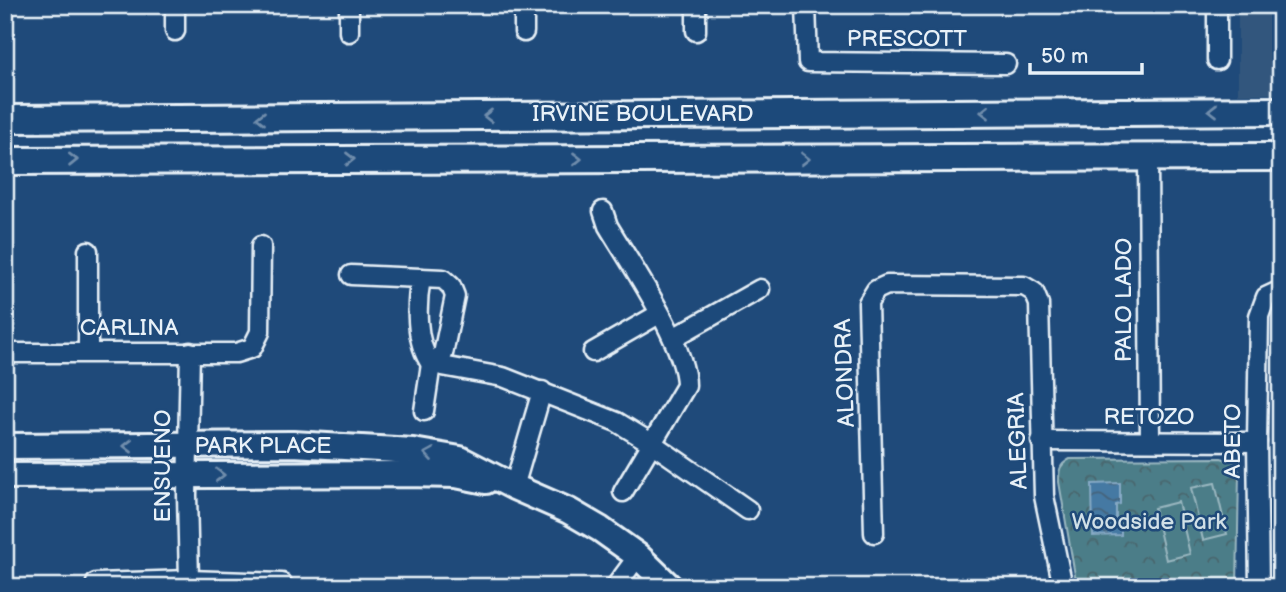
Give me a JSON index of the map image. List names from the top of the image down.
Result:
{
  "streets": {
    "main road": ["IRVINE BOULEVARD"],
    "street": [
      "PRESCOTT",
      "PALO LADO",
      "CARLINA",
      "ALONDRA",
      "RETOZO",
      "ALEGRIA",
      "ABETO",
      "PARK PLACE",
      "ENSUENO"
    ]
  },
  "crossings": [
    ["IRVINE BOULEVARD", "PALO LADO"],
    ["PALO LADO", "RETOZO"],
    ["CARLINA", "ENSUENO"],
    ["ALONDRA", "ALEGRIA"],
    ["RETOZO", "ALEGRIA"],
    ["RETOZO", "ABETO"],
    ["PARK PLACE", "ENSUENO"]
  ],
  "parks": ["Woodside Park"],
  "scale_bar": "50 m"
}
